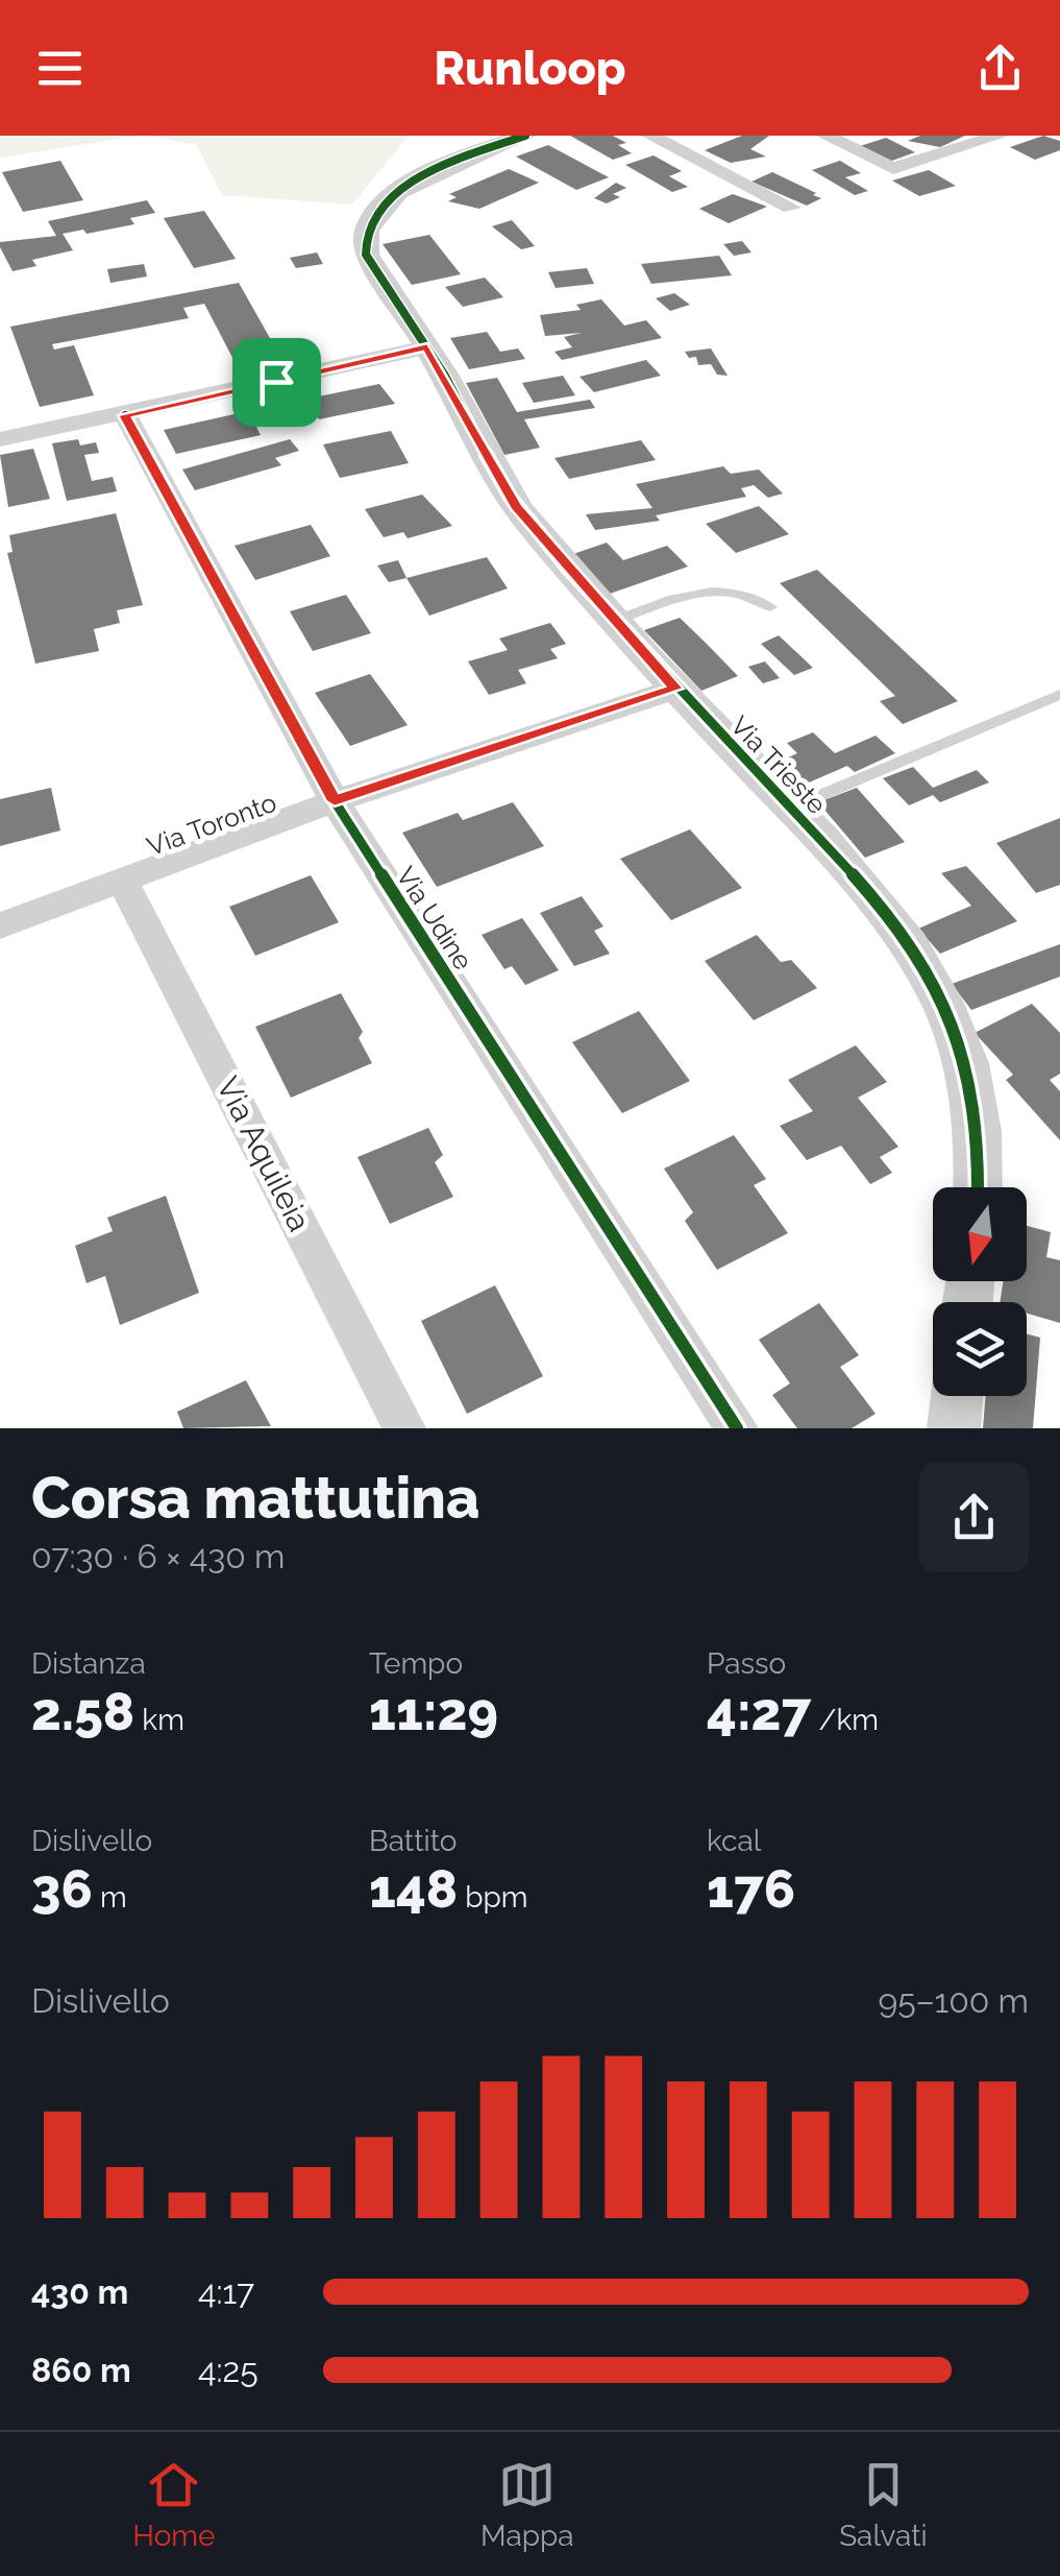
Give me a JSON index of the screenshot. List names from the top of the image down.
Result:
{
  "streets": {
    "street": [
      "Via Trieste",
      "Via Toronto",
      "Via Udine",
      "Via Aquileia"
    ]
  },
  "crossings": [
    ["Via Trieste", "Via Toronto"],
    ["Via Toronto", "Via Udine"],
    ["Via Toronto", "Via Aquileia"]
  ],
  "north": "bottom",
  "page": {
    "header": "Runloop",
    "heading": ["Corsa mattutina", "07:30 · 6 × 430 m"],
    "stats": [
      ["Distanza", "2.58 km"],
      ["Tempo", "11:29"],
      ["Passo", "4:27 /km"],
      ["Dislivello", "36 m"],
      ["Battito", "148 bpm"],
      ["kcal", "176"]
    ],
    "chart": ["Dislivello", "95–100 m"],
    "list": [
      {
        "name": "430 m",
        "note": "4:17"
      },
      {
        "name": "860 m",
        "note": "4:25"
      }
    ],
    "tabs": ["Home", "Mappa", "Salvati"]
  }
}
